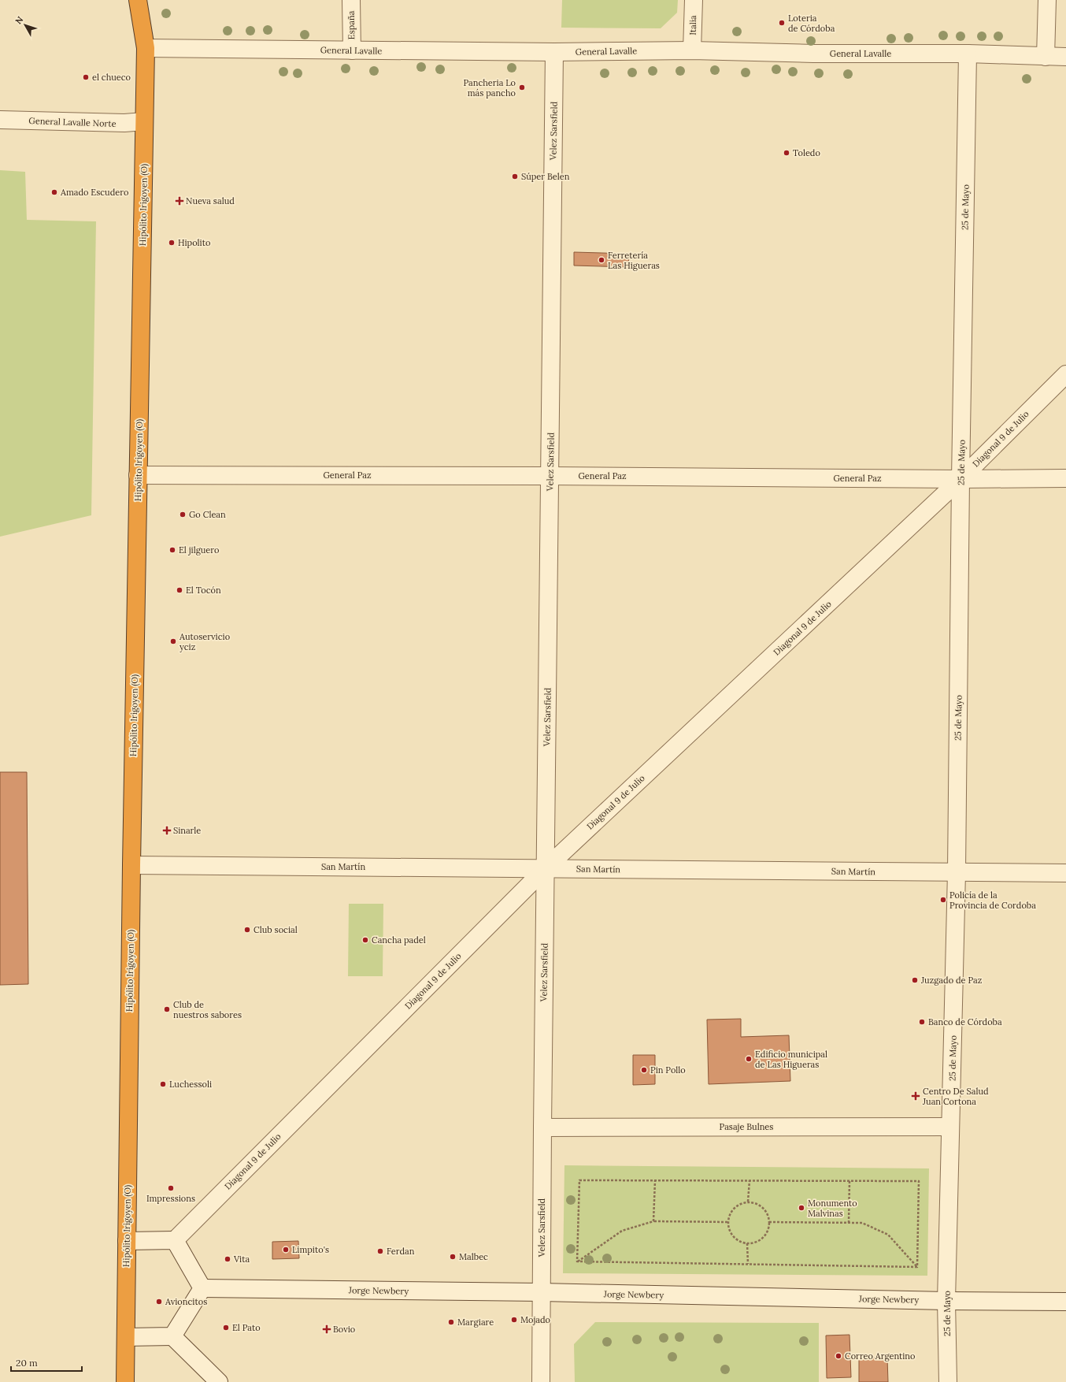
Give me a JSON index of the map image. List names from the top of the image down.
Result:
{
  "streets": {
    "highway": ["Hipólito Irigoyen (O)"],
    "street": [
      "España",
      "Italia",
      "General Lavalle",
      "General Lavalle Norte",
      "Velez Sarsfield",
      "25 de Mayo",
      "Diagonal 9 de Julio",
      "General Paz",
      "San Martín",
      "Pasaje Bulnes",
      "Jorge Newbery"
    ]
  },
  "crossings": [
    ["España", "General Lavalle"],
    ["Italia", "General Lavalle"],
    ["General Lavalle", "Velez Sarsfield"],
    ["General Lavalle", "Hipólito Irigoyen (O)"],
    ["General Lavalle", "25 de Mayo"],
    ["General Lavalle Norte", "Hipólito Irigoyen (O)"],
    ["Velez Sarsfield", "Diagonal 9 de Julio"],
    ["Velez Sarsfield", "General Paz"],
    ["Velez Sarsfield", "San Martín"],
    ["Velez Sarsfield", "Pasaje Bulnes"],
    ["Velez Sarsfield", "Jorge Newbery"],
    ["Hipólito Irigoyen (O)", "General Paz"],
    ["Hipólito Irigoyen (O)", "San Martín"],
    ["25 de Mayo", "Diagonal 9 de Julio"],
    ["25 de Mayo", "General Paz"],
    ["25 de Mayo", "San Martín"],
    ["25 de Mayo", "Pasaje Bulnes"],
    ["25 de Mayo", "Jorge Newbery"],
    ["Diagonal 9 de Julio", "General Paz"],
    ["Diagonal 9 de Julio", "San Martín"]
  ],
  "places": {
    "other": [
      "Loteria de Córdoba",
      "el chueco",
      "Pancheria Lo más pancho",
      "Toledo",
      "Súper Belen",
      "Amado Escudero",
      "Hipolito",
      "Ferretería Las Higueras",
      "Go Clean",
      "El jilguero",
      "El Tocón",
      "Autoservicio yciz",
      "Policía de la Provincia de Cordoba",
      "Club social",
      "Cancha padel",
      "Juzgado de Paz",
      "Club de nuestros sabores",
      "Banco de Córdoba",
      "Edificio municipal de Las Higueras",
      "Pin Pollo",
      "Luchessoli",
      "Impressions",
      "Monumento Malvinas",
      "Limpito's",
      "Ferdan",
      "Malbec",
      "Vita",
      "Avioncitos",
      "Mojado",
      "Margiare",
      "El Pato",
      "Correo Argentino"
    ],
    "health": [
      "Nueva salud",
      "Sinarle",
      "Centro De Salud Juan Cortona",
      "Bovio"
    ]
  },
  "scale_bar": "20 m",
  "north": "top left"
}
